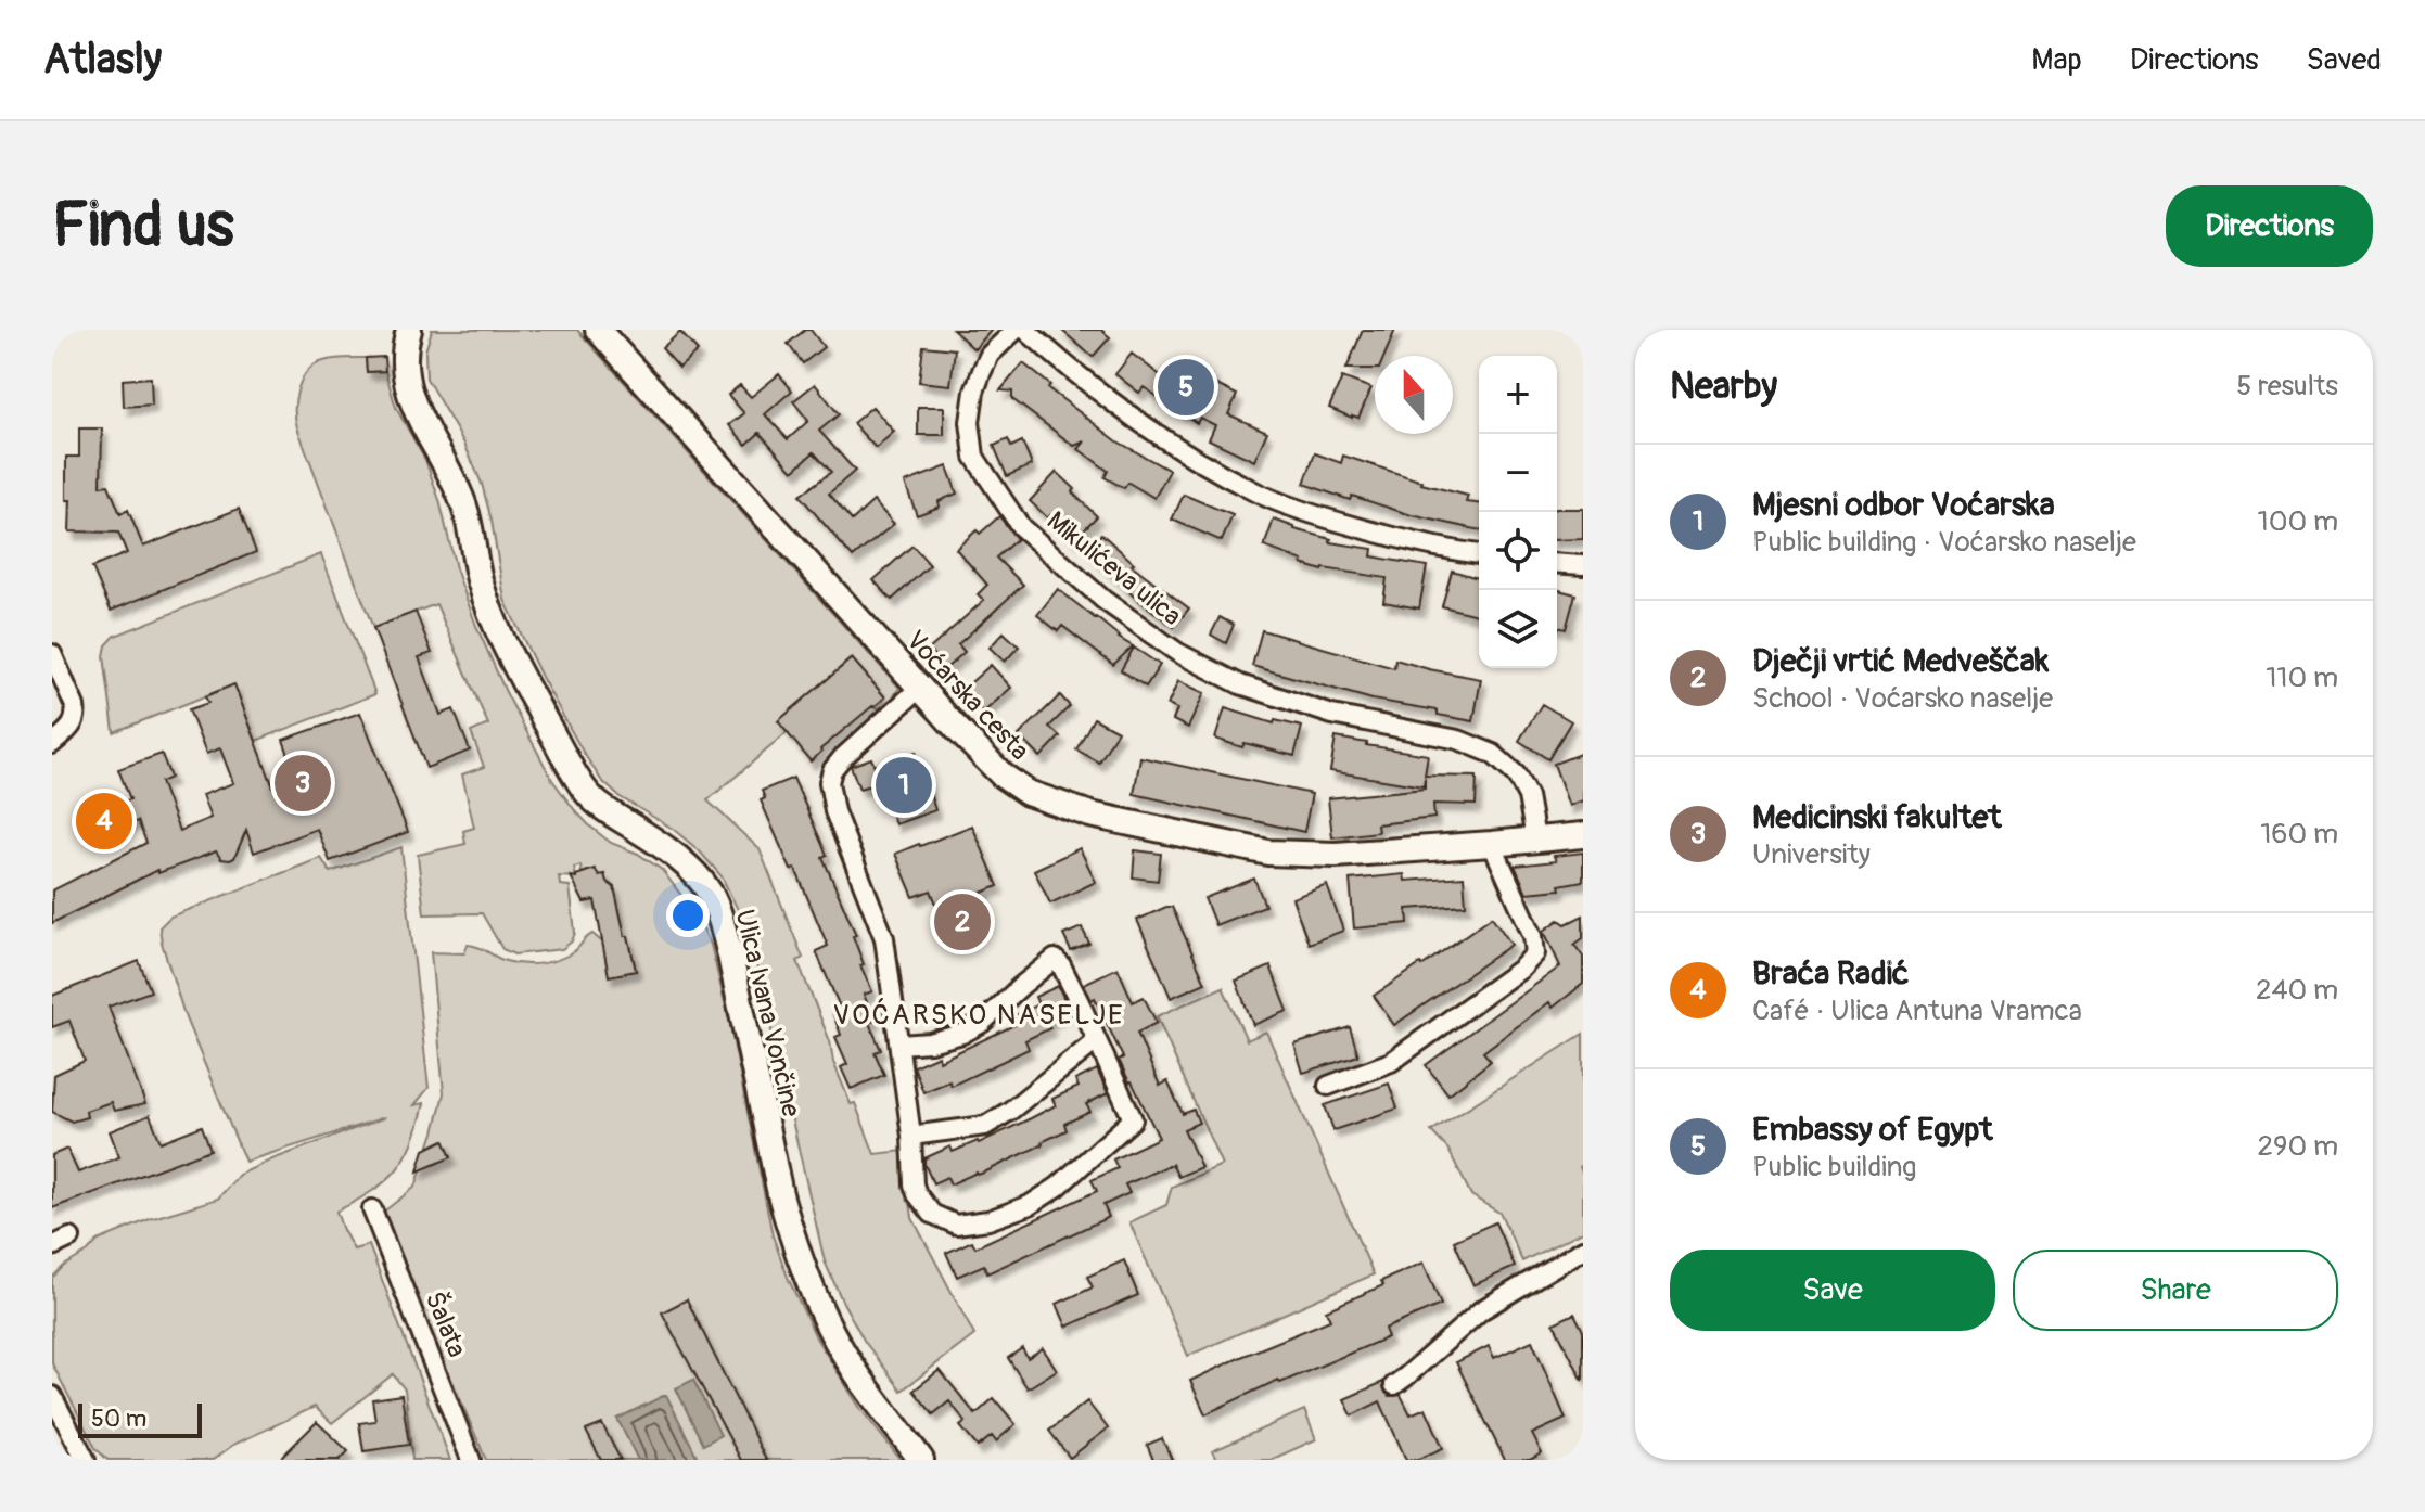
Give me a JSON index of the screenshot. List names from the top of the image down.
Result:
{
  "streets": {
    "main road": ["Voćarska cesta", "Ulica Ivana Vončine"],
    "street": ["Mikulićeva ulica", "Šalata"]
  },
  "crossings": [
    ["Mikulićeva ulica", "Voćarska cesta"]
  ],
  "districts": ["VOĆARSKO NASELJE"],
  "scale_bar": "50 m",
  "north": "top",
  "page": {
    "header": "Atlasly",
    "nav": ["Map", "Directions", "Saved"],
    "buttons": [
      "Directions",
      ["Save", "Share"]
    ],
    "title": "Find us",
    "heading": ["Nearby", "5 results"],
    "pins": [
      "5",
      "3",
      "1",
      "4",
      "2"
    ],
    "map_buttons": ["+", "−"],
    "list": [
      {
        "mark": "1",
        "name": "Mjesni odbor Voćarska",
        "note": "Public building · Voćarsko naselje",
        "value": "100 m"
      },
      {
        "mark": "2",
        "name": "Dječji vrtić Medveščak",
        "note": "School · Voćarsko naselje",
        "value": "110 m"
      },
      {
        "mark": "3",
        "name": "Medicinski fakultet",
        "note": "University",
        "value": "160 m"
      },
      {
        "mark": "4",
        "name": "Braća Radić",
        "note": "Café · Ulica Antuna Vramca",
        "value": "240 m"
      },
      {
        "mark": "5",
        "name": "Embassy of Egypt",
        "note": "Public building",
        "value": "290 m"
      }
    ],
    "scale": "50 m"
  }
}
